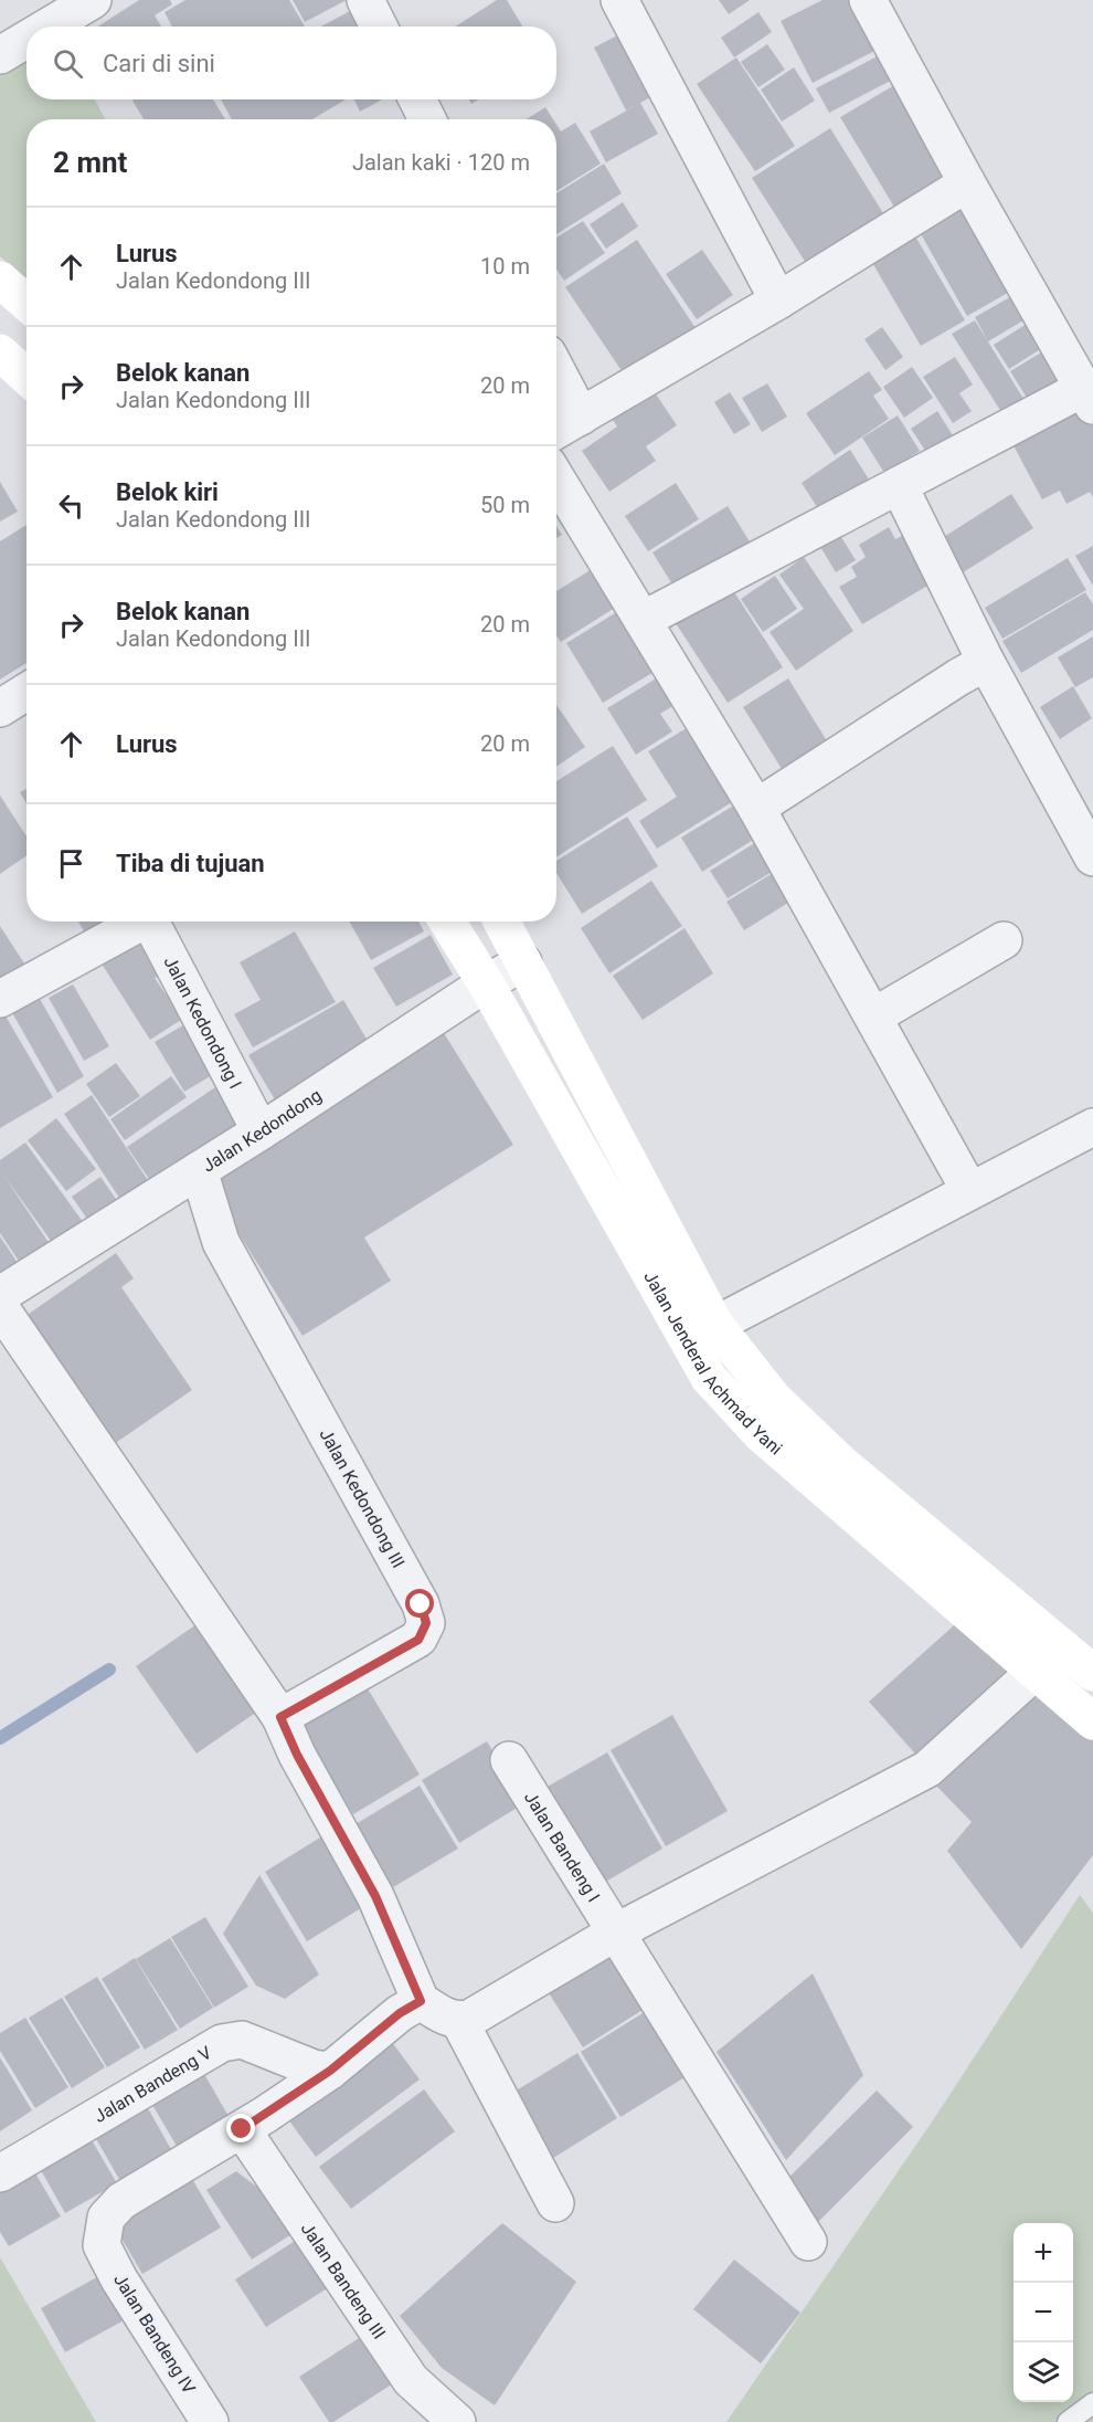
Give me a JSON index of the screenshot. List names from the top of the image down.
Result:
{
  "streets": {
    "main road": ["Jalan Jenderal Achmad Yani"],
    "street": [
      "Jalan Kedondong I",
      "Jalan Kedondong",
      "Jalan Kedondong III",
      "Jalan Bandeng I",
      "Jalan Bandeng V",
      "Jalan Bandeng III",
      "Jalan Bandeng IV"
    ]
  },
  "crossings": [
    ["Jalan Kedondong I", "Jalan Kedondong"],
    ["Jalan Kedondong", "Jalan Jenderal Achmad Yani"],
    ["Jalan Kedondong", "Jalan Kedondong III"],
    ["Jalan Bandeng III", "Jalan Bandeng IV"]
  ],
  "page": {
    "search": "Cari di sini",
    "heading": ["2 mnt", "Jalan kaki · 120 m"],
    "list": [
      ["Lurus", "Jalan Kedondong III", "10 m"],
      ["Belok kanan", "Jalan Kedondong III", "20 m"],
      ["Belok kiri", "Jalan Kedondong III", "50 m"],
      ["Belok kanan", "Jalan Kedondong III", "20 m"],
      ["Lurus", "20 m"],
      "Tiba di tujuan"
    ],
    "map_buttons": ["+", "−"]
  }
}
